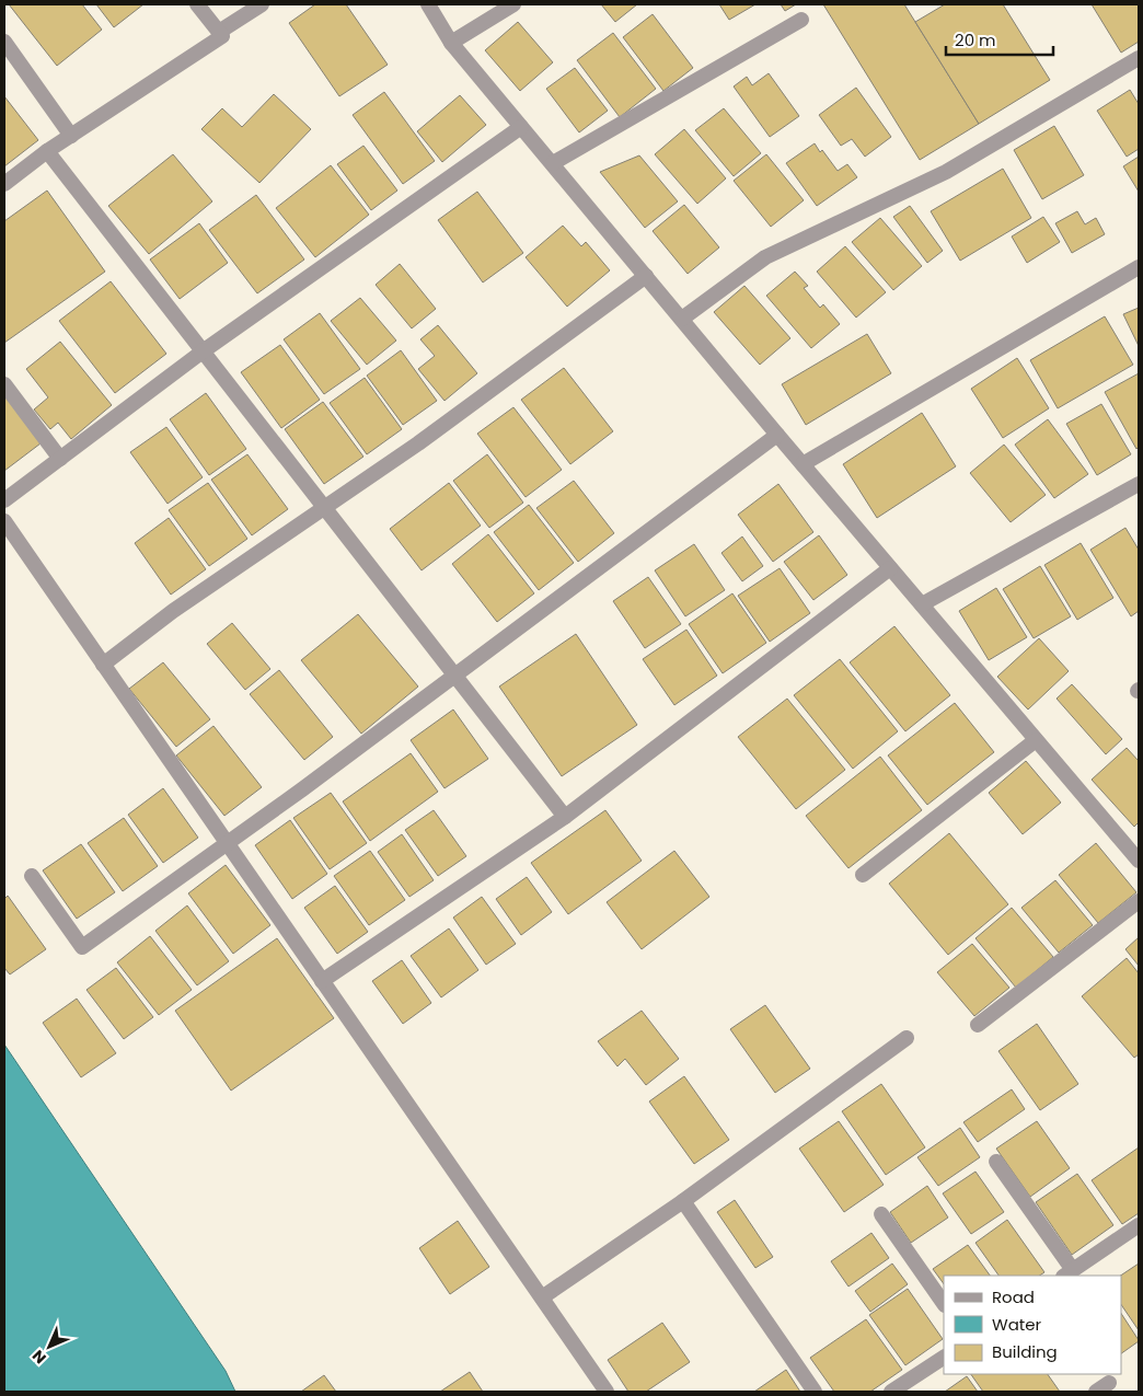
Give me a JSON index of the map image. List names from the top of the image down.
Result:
{
  "legend": ["Road", "Water", "Building"],
  "scale_bar": "20 m",
  "north": "bottom left"
}
